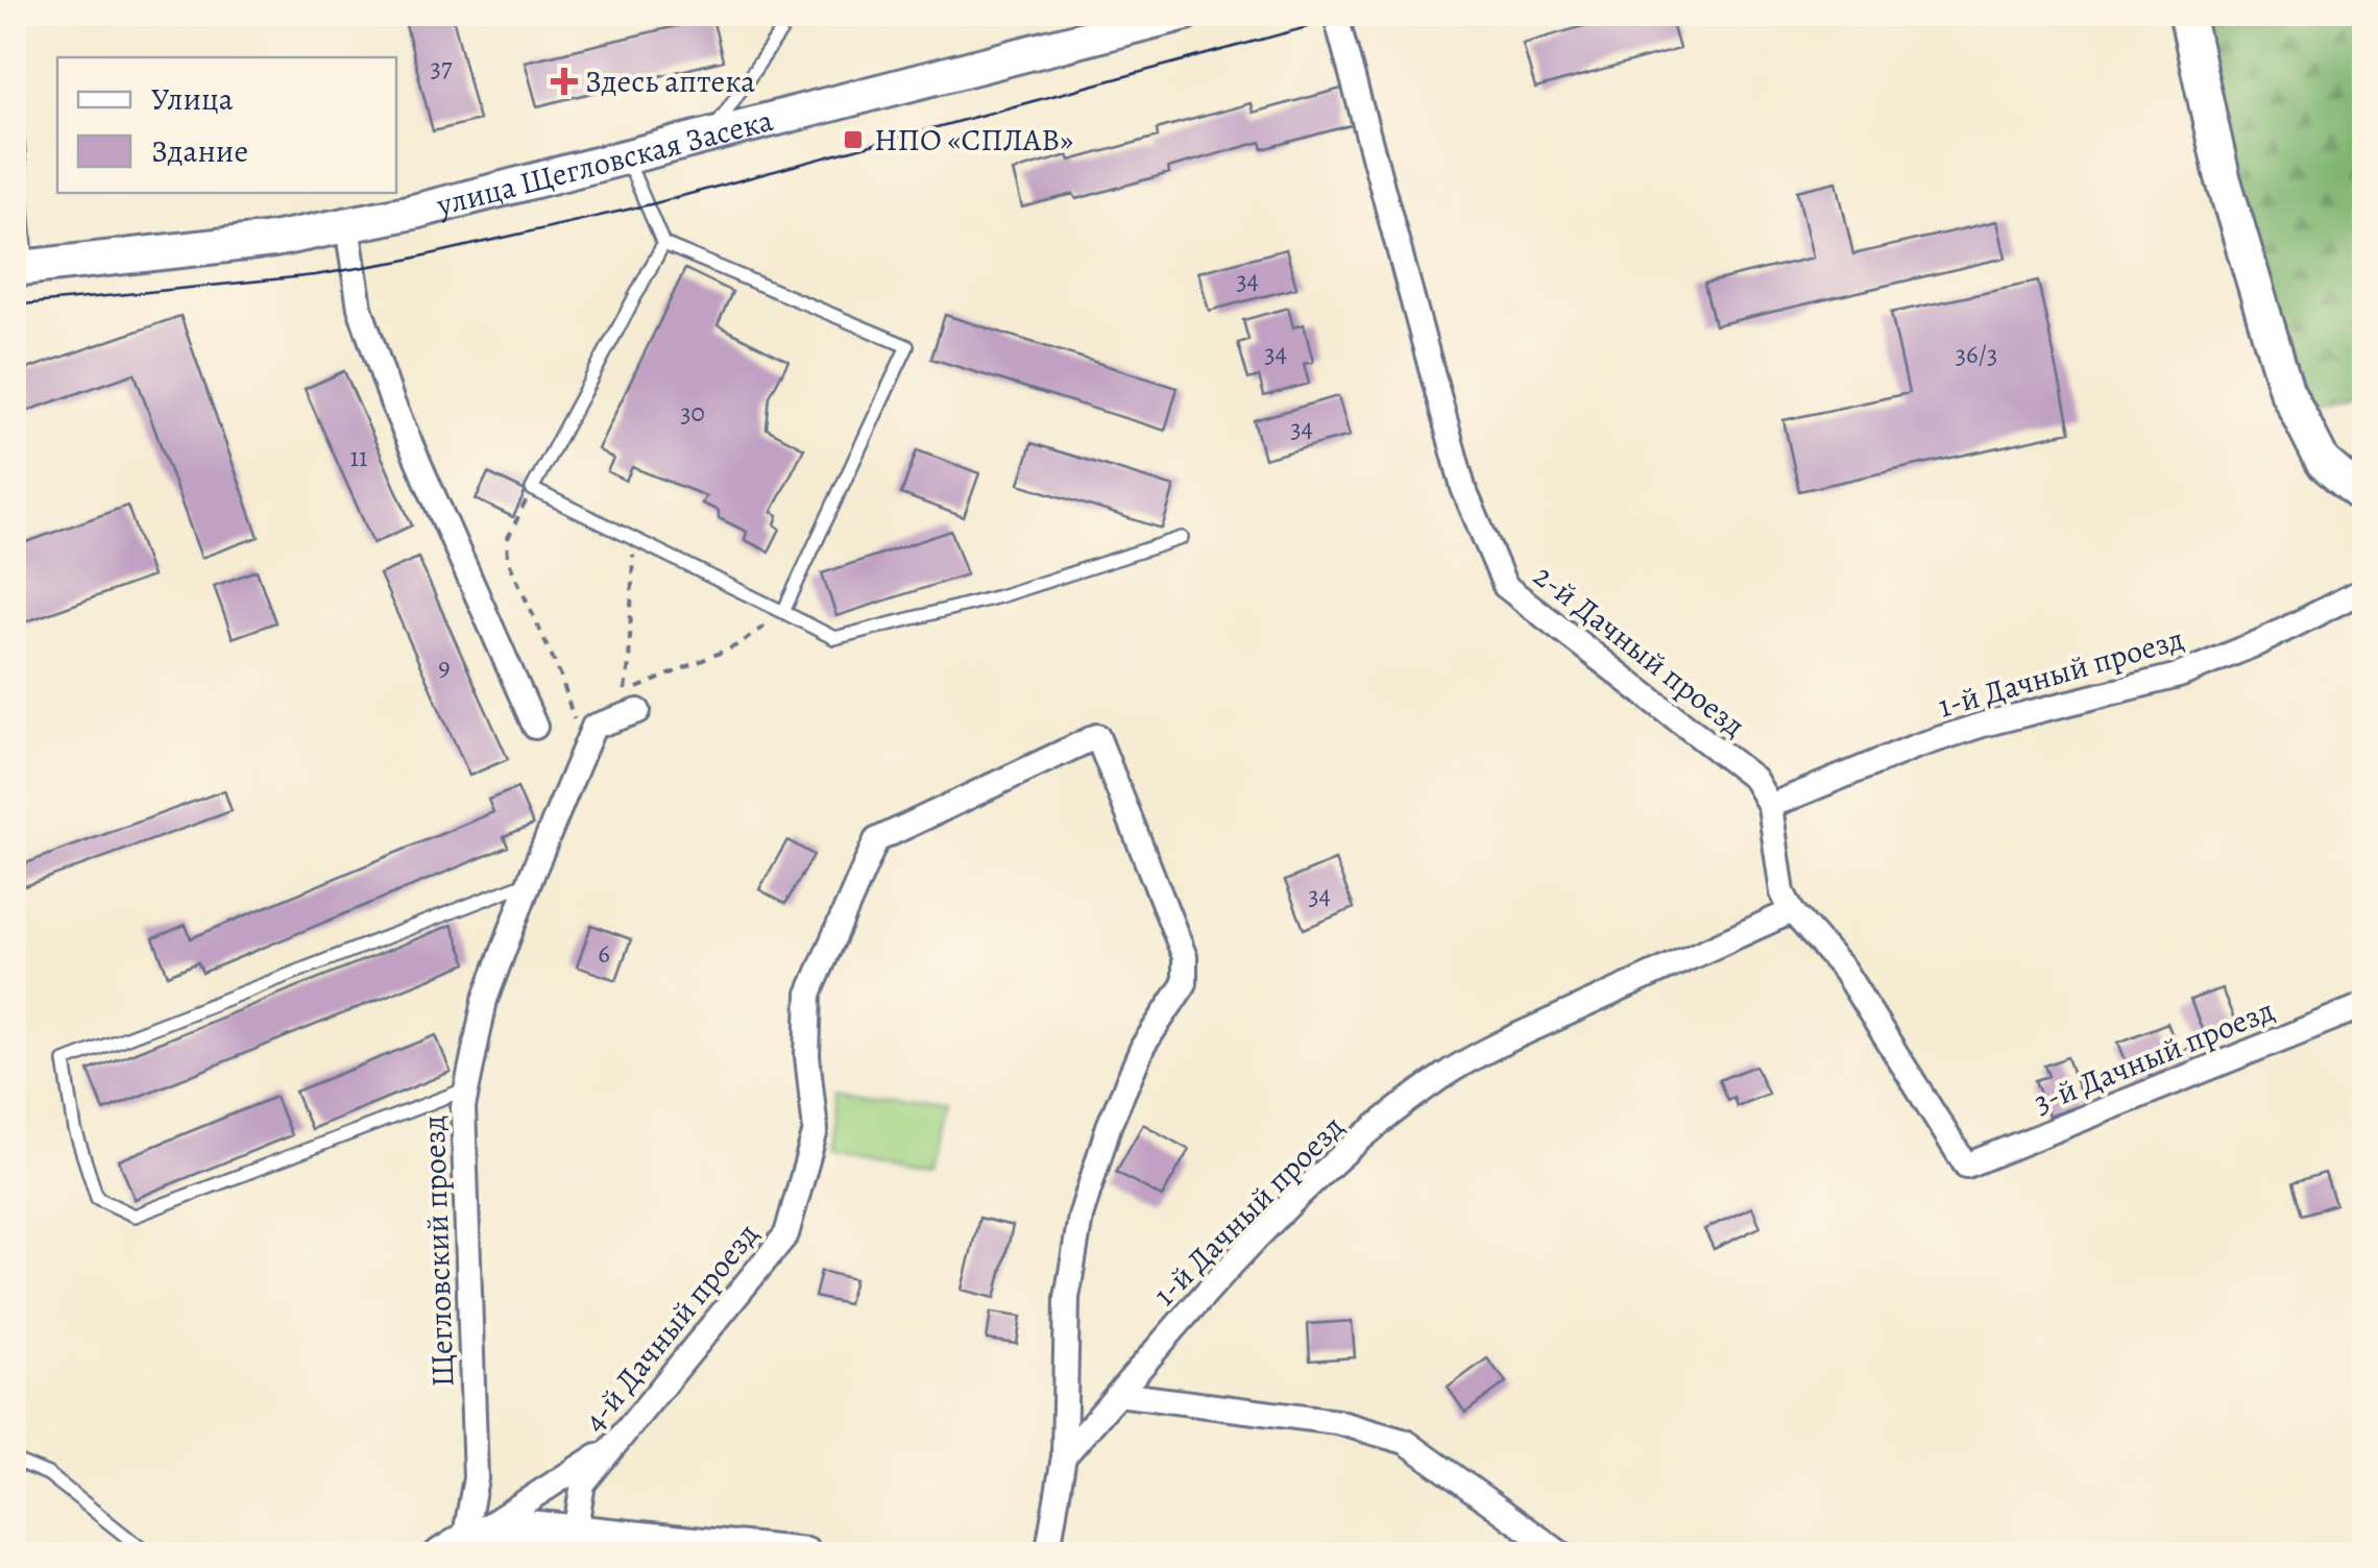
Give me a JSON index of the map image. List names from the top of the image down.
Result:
{
  "streets": {
    "street": [
      "улица Щегловская Засека",
      "2-й Дачный проезд",
      "1-й Дачный проезд",
      "3-й Дачный проезд",
      "Щегловский проезд",
      "4-й Дачный проезд"
    ]
  },
  "crossings": [
    ["2-й Дачный проезд", "1-й Дачный проезд"],
    ["1-й Дачный проезд", "3-й Дачный проезд"],
    ["1-й Дачный проезд", "4-й Дачный проезд"]
  ],
  "places": {
    "health": ["Здесь аптека"],
    "transit": ["НПО «СПЛАВ»"]
  },
  "house_numbers": [
    "37",
    "34",
    "34",
    "36/3",
    "30",
    "34",
    "11",
    "9",
    "34",
    "6"
  ],
  "legend": ["Улица", "Здание"]
}
